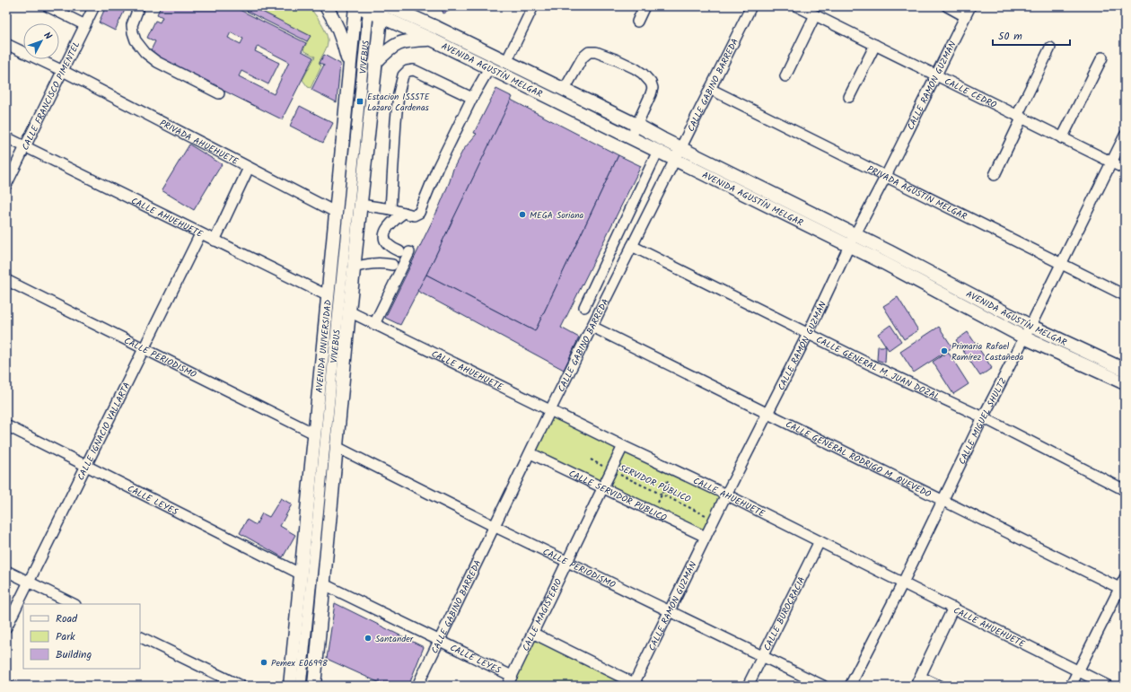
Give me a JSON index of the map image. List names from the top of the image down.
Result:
{
  "streets": {
    "main road": ["AVENIDA AGUSTÍN MELGAR", "AVENIDA UNIVERSIDAD"],
    "street": [
      "VIVEBUS",
      "CALLE GABINO BARREDA",
      "CALLE RAMÓN GUZMÁN",
      "CALLE CEDRO",
      "CALLE FRANCISCO PIMENTEL",
      "PRIVADA AHUEHUETE",
      "PRIVADA AGUSTÍN MELGAR",
      "CALLE AHUEHUETE",
      "CALLE PERIODISMO",
      "CALLE GENERAL M. JUAN DOZAL",
      "CALLE MIGUEL SHULTZ",
      "CALLE IGNACIO VALLARTA",
      "CALLE GENERAL RODRIGO M. QUEVEDO",
      "CALLE SERVIDOR PÚBLICO",
      "CALLE LEYES",
      "CALLE BUROCRACIA",
      "CALLE MAGISTERIO"
    ],
    "path": ["SERVIDOR PÚBLICO"]
  },
  "crossings": [
    ["VIVEBUS", "AVENIDA AGUSTÍN MELGAR"],
    ["VIVEBUS", "AVENIDA UNIVERSIDAD"],
    ["AVENIDA AGUSTÍN MELGAR", "CALLE GABINO BARREDA"],
    ["AVENIDA AGUSTÍN MELGAR", "CALLE RAMÓN GUZMÁN"],
    ["AVENIDA AGUSTÍN MELGAR", "AVENIDA UNIVERSIDAD"],
    ["AVENIDA AGUSTÍN MELGAR", "CALLE MIGUEL SHULTZ"],
    ["CALLE GABINO BARREDA", "PRIVADA AGUSTÍN MELGAR"],
    ["CALLE GABINO BARREDA", "CALLE AHUEHUETE"],
    ["CALLE GABINO BARREDA", "CALLE PERIODISMO"],
    ["CALLE GABINO BARREDA", "CALLE GENERAL M. JUAN DOZAL"],
    ["CALLE GABINO BARREDA", "CALLE GENERAL RODRIGO M. QUEVEDO"],
    ["CALLE GABINO BARREDA", "CALLE SERVIDOR PÚBLICO"],
    ["CALLE GABINO BARREDA", "CALLE LEYES"],
    ["CALLE RAMÓN GUZMÁN", "CALLE CEDRO"],
    ["CALLE RAMÓN GUZMÁN", "PRIVADA AGUSTÍN MELGAR"],
    ["CALLE RAMÓN GUZMÁN", "CALLE AHUEHUETE"],
    ["CALLE RAMÓN GUZMÁN", "CALLE PERIODISMO"],
    ["CALLE RAMÓN GUZMÁN", "CALLE GENERAL M. JUAN DOZAL"],
    ["CALLE RAMÓN GUZMÁN", "CALLE GENERAL RODRIGO M. QUEVEDO"],
    ["CALLE RAMÓN GUZMÁN", "SERVIDOR PÚBLICO"],
    ["CALLE RAMÓN GUZMÁN", "CALLE SERVIDOR PÚBLICO"],
    ["CALLE CEDRO", "CALLE MIGUEL SHULTZ"],
    ["CALLE FRANCISCO PIMENTEL", "PRIVADA AHUEHUETE"],
    ["CALLE FRANCISCO PIMENTEL", "CALLE AHUEHUETE"],
    ["PRIVADA AHUEHUETE", "AVENIDA UNIVERSIDAD"],
    ["PRIVADA AGUSTÍN MELGAR", "CALLE MIGUEL SHULTZ"],
    ["CALLE AHUEHUETE", "AVENIDA UNIVERSIDAD"],
    ["CALLE AHUEHUETE", "CALLE MIGUEL SHULTZ"],
    ["CALLE AHUEHUETE", "CALLE IGNACIO VALLARTA"],
    ["CALLE AHUEHUETE", "CALLE BUROCRACIA"],
    ["CALLE AHUEHUETE", "CALLE MAGISTERIO"],
    ["AVENIDA UNIVERSIDAD", "CALLE PERIODISMO"],
    ["AVENIDA UNIVERSIDAD", "CALLE LEYES"],
    ["CALLE PERIODISMO", "CALLE IGNACIO VALLARTA"],
    ["CALLE PERIODISMO", "CALLE BUROCRACIA"],
    ["CALLE PERIODISMO", "CALLE MAGISTERIO"],
    ["CALLE GENERAL M. JUAN DOZAL", "CALLE MIGUEL SHULTZ"],
    ["CALLE MIGUEL SHULTZ", "CALLE GENERAL RODRIGO M. QUEVEDO"],
    ["CALLE IGNACIO VALLARTA", "CALLE LEYES"],
    ["SERVIDOR PÚBLICO", "CALLE MAGISTERIO"],
    ["CALLE SERVIDOR PÚBLICO", "CALLE MAGISTERIO"],
    ["CALLE LEYES", "CALLE MAGISTERIO"]
  ],
  "places": {
    "transit": ["Estacion ISSSTE Lazaro Cardenas"],
    "other": [
      "MEGA Soriana",
      "Primaria Rafael Ramírez Castañeda",
      "Santander",
      "Pemex E06998"
    ]
  },
  "legend": ["Road", "Park", "Building"],
  "scale_bar": "50 m",
  "north": "top right"
}
